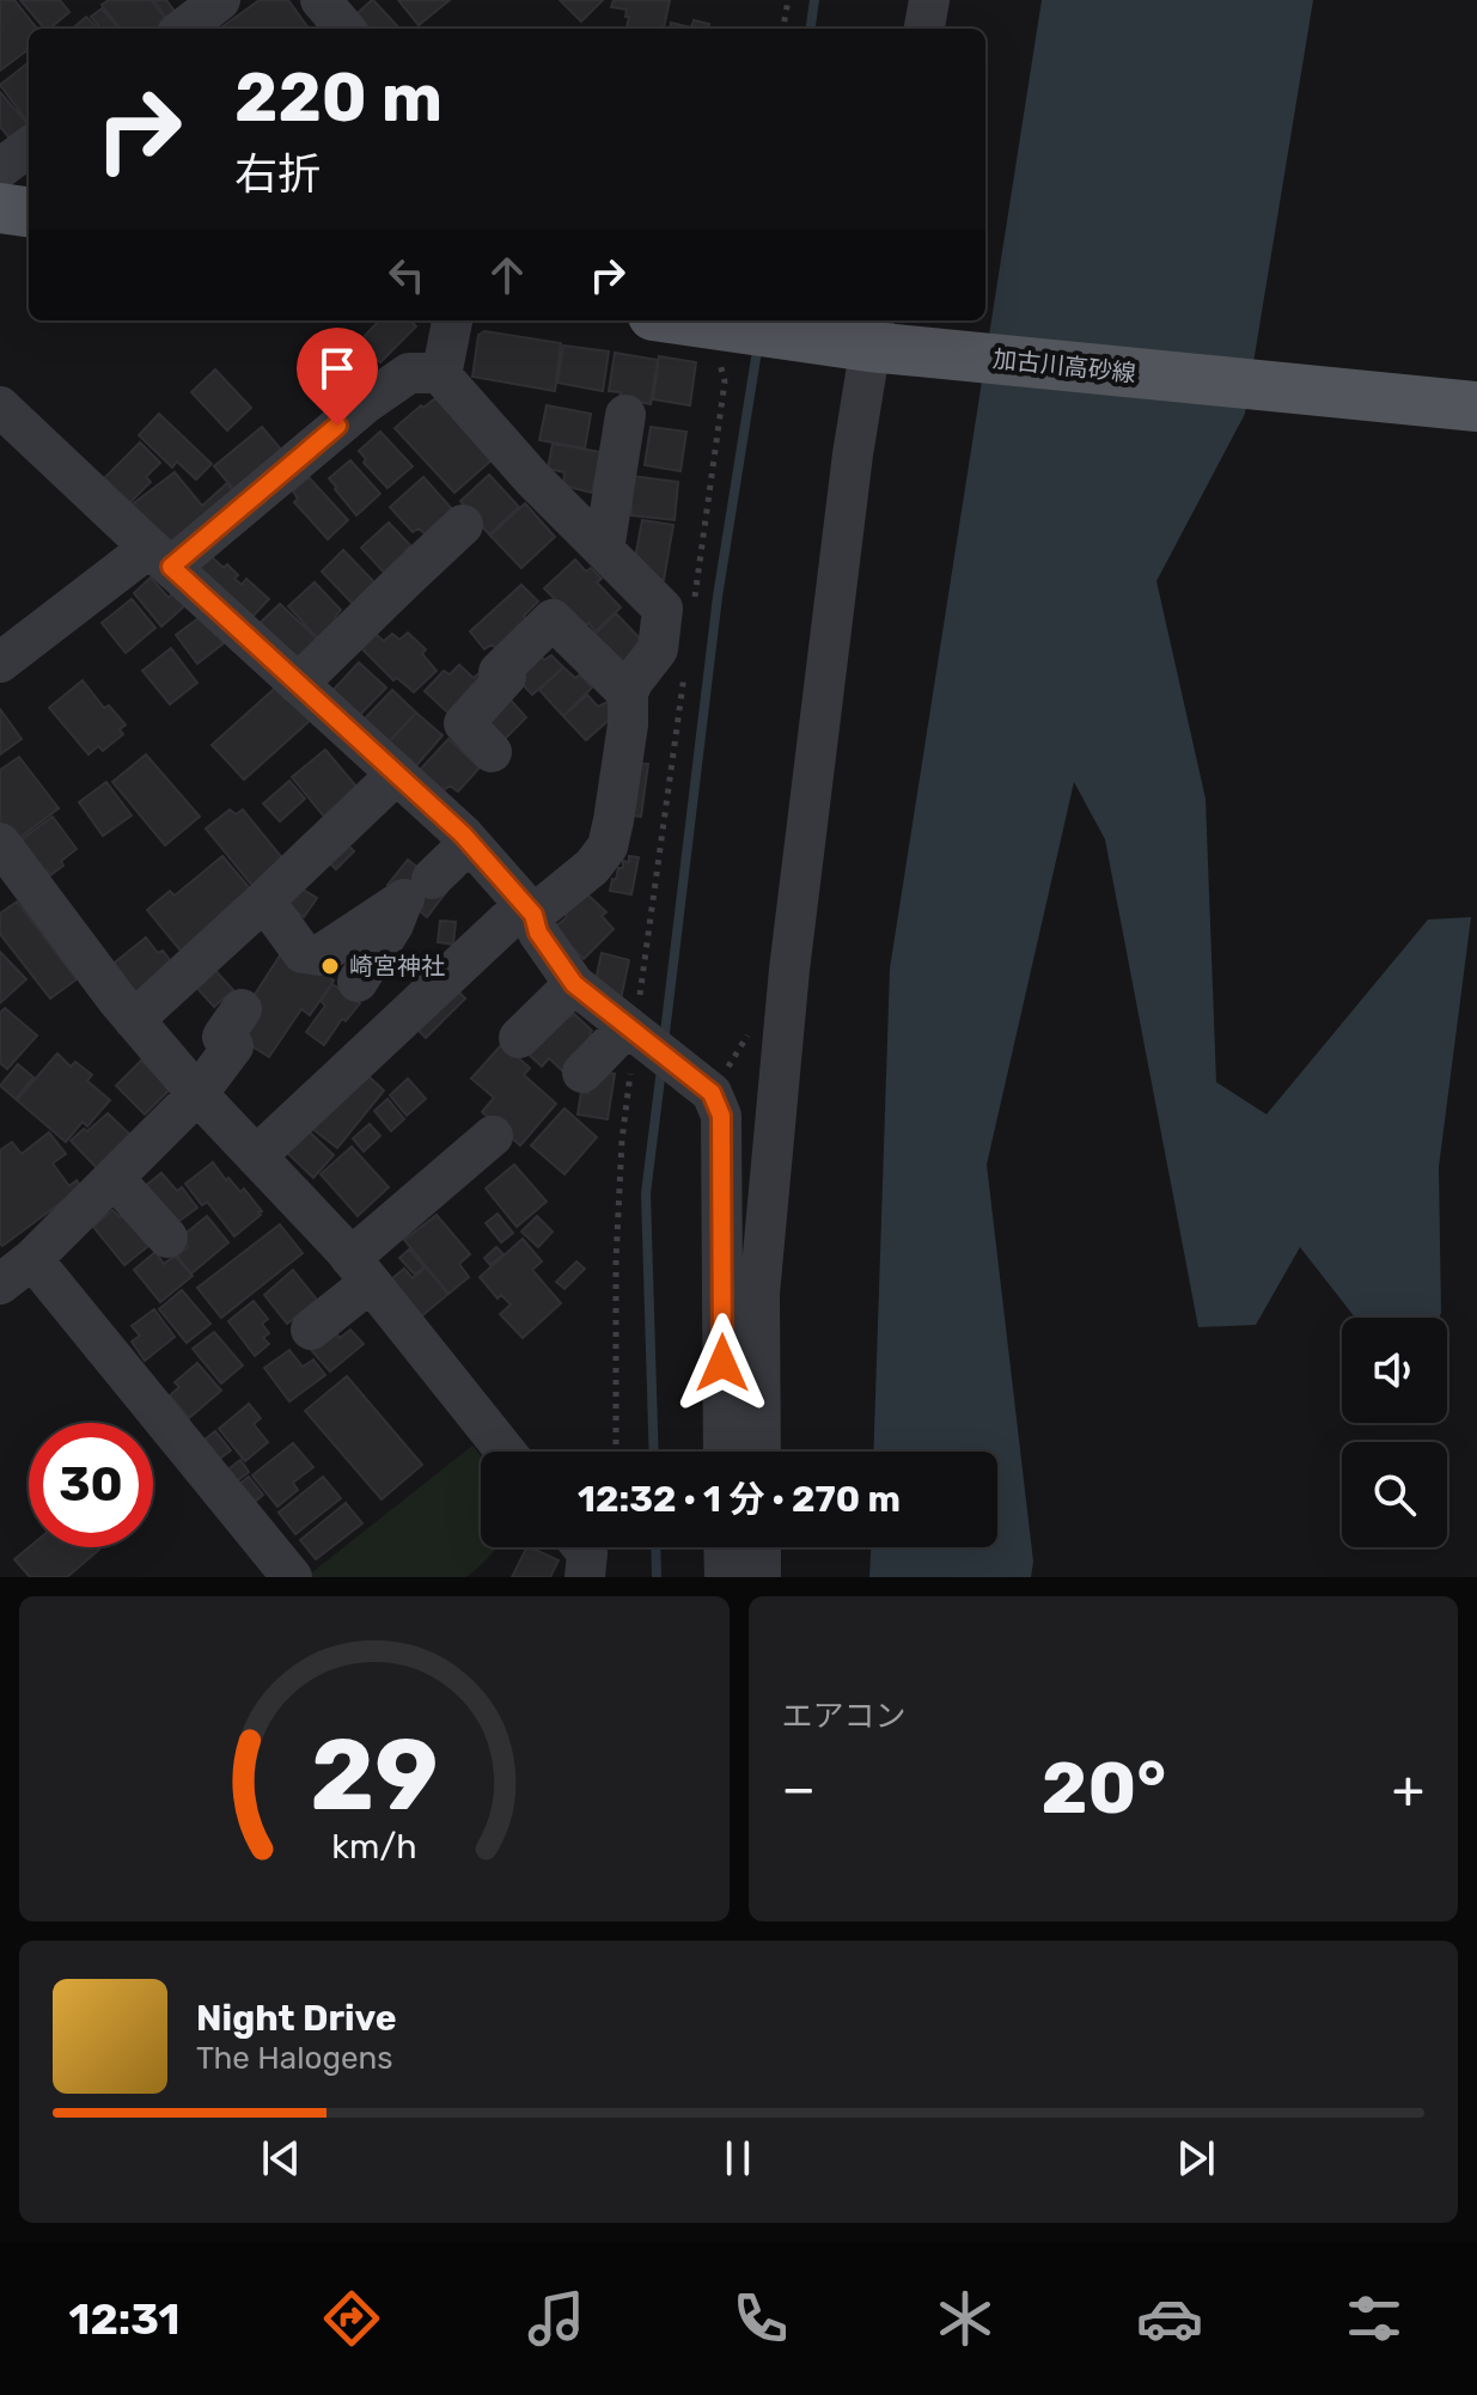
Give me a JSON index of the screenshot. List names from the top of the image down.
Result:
{
  "streets": {
    "main road": ["加古川高砂線"]
  },
  "places": ["崎宮神社"],
  "page": {
    "turn": ["220 m", "右折"],
    "limit": "30",
    "trip": "12:32 · 1 分 · 270 m",
    "tile": "エアコン",
    "heat": ["−", "20°", "+"],
    "song": ["Night Drive", "The Halogens"],
    "tabs": "12:31",
    "gauge": ["29", "km/h"]
  }
}
